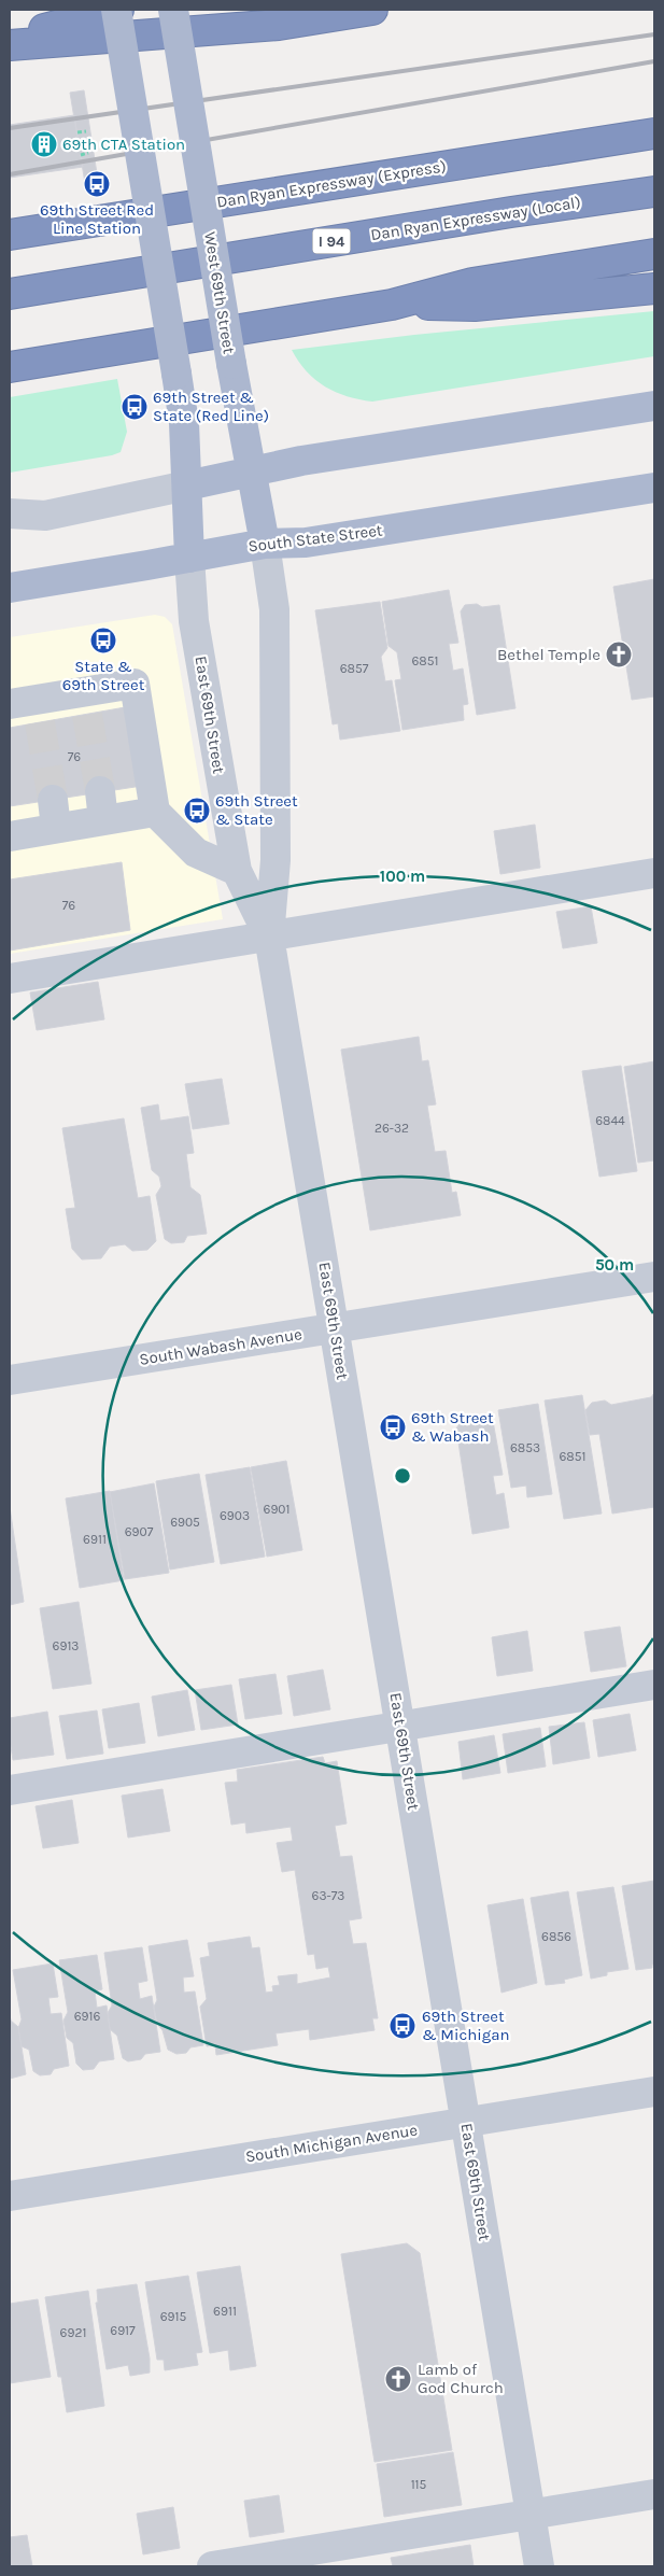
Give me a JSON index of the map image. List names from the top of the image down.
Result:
{
  "streets": {
    "highway": ["Dan Ryan Expressway (Express)", "Dan Ryan Expressway (Local)", "I 94"],
    "main road": ["West 69th Street", "South State Street", "East 69th Street"],
    "street": ["South Wabash Avenue", "South Michigan Avenue"]
  },
  "crossings": [
    ["West 69th Street", "South State Street"],
    ["West 69th Street", "East 69th Street"],
    ["South State Street", "East 69th Street"],
    ["East 69th Street", "South Wabash Avenue"],
    ["East 69th Street", "South Michigan Avenue"]
  ],
  "places": {
    "building": ["69th CTA Station"],
    "bus stop": [
      "69th Street Red Line Station",
      "69th Street & State (Red Line)",
      "State & 69th Street",
      "69th Street & State",
      "69th Street & Wabash",
      "69th Street & Michigan"
    ],
    "church": ["Bethel Temple", "Lamb of God Church"]
  },
  "house_numbers": [
    "6851",
    "6857",
    "76",
    "76",
    "6844",
    "26-32",
    "6853",
    "6851",
    "6901",
    "6903",
    "6905",
    "6907",
    "6911",
    "6913",
    "63-73",
    "6856",
    "6916",
    "6911",
    "6915",
    "6917",
    "6921",
    "115"
  ],
  "rings": ["100 m", "50 m"]
}
